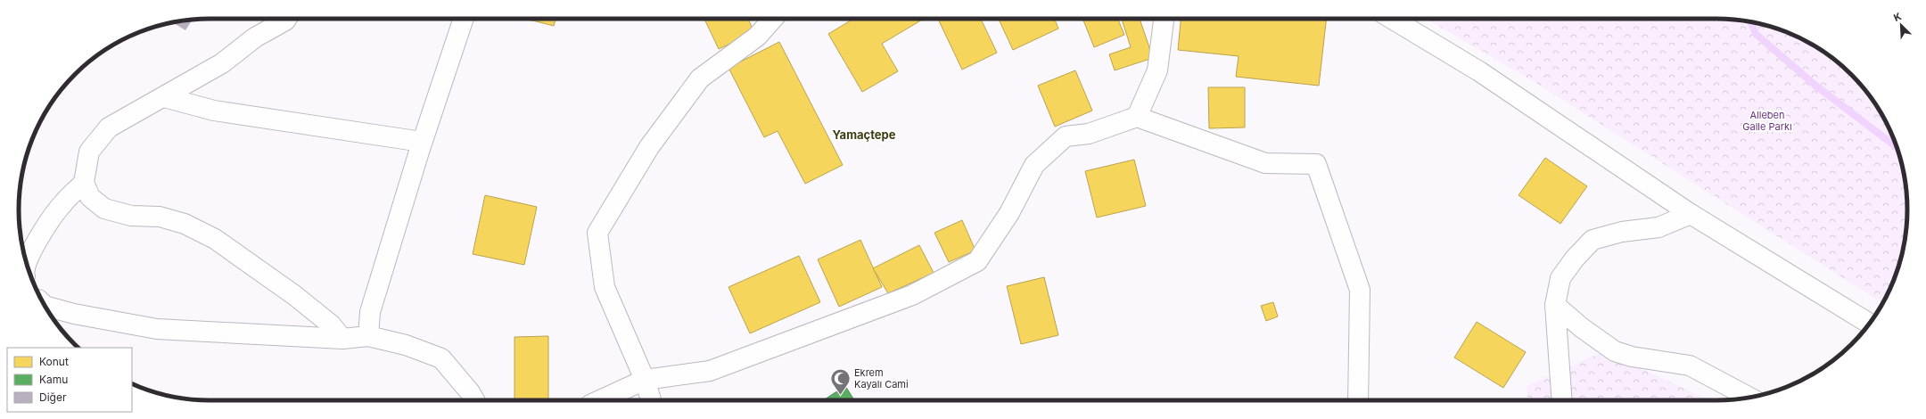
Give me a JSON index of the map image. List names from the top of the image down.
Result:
{
  "districts": ["Yamaçtepe"],
  "parks": ["Alleben Galle Parkı"],
  "places": {
    "mosque": ["Ekrem Kayalı Cami"]
  },
  "legend": ["Konut", "Kamu", "Diğer"],
  "north": "top left"
}
